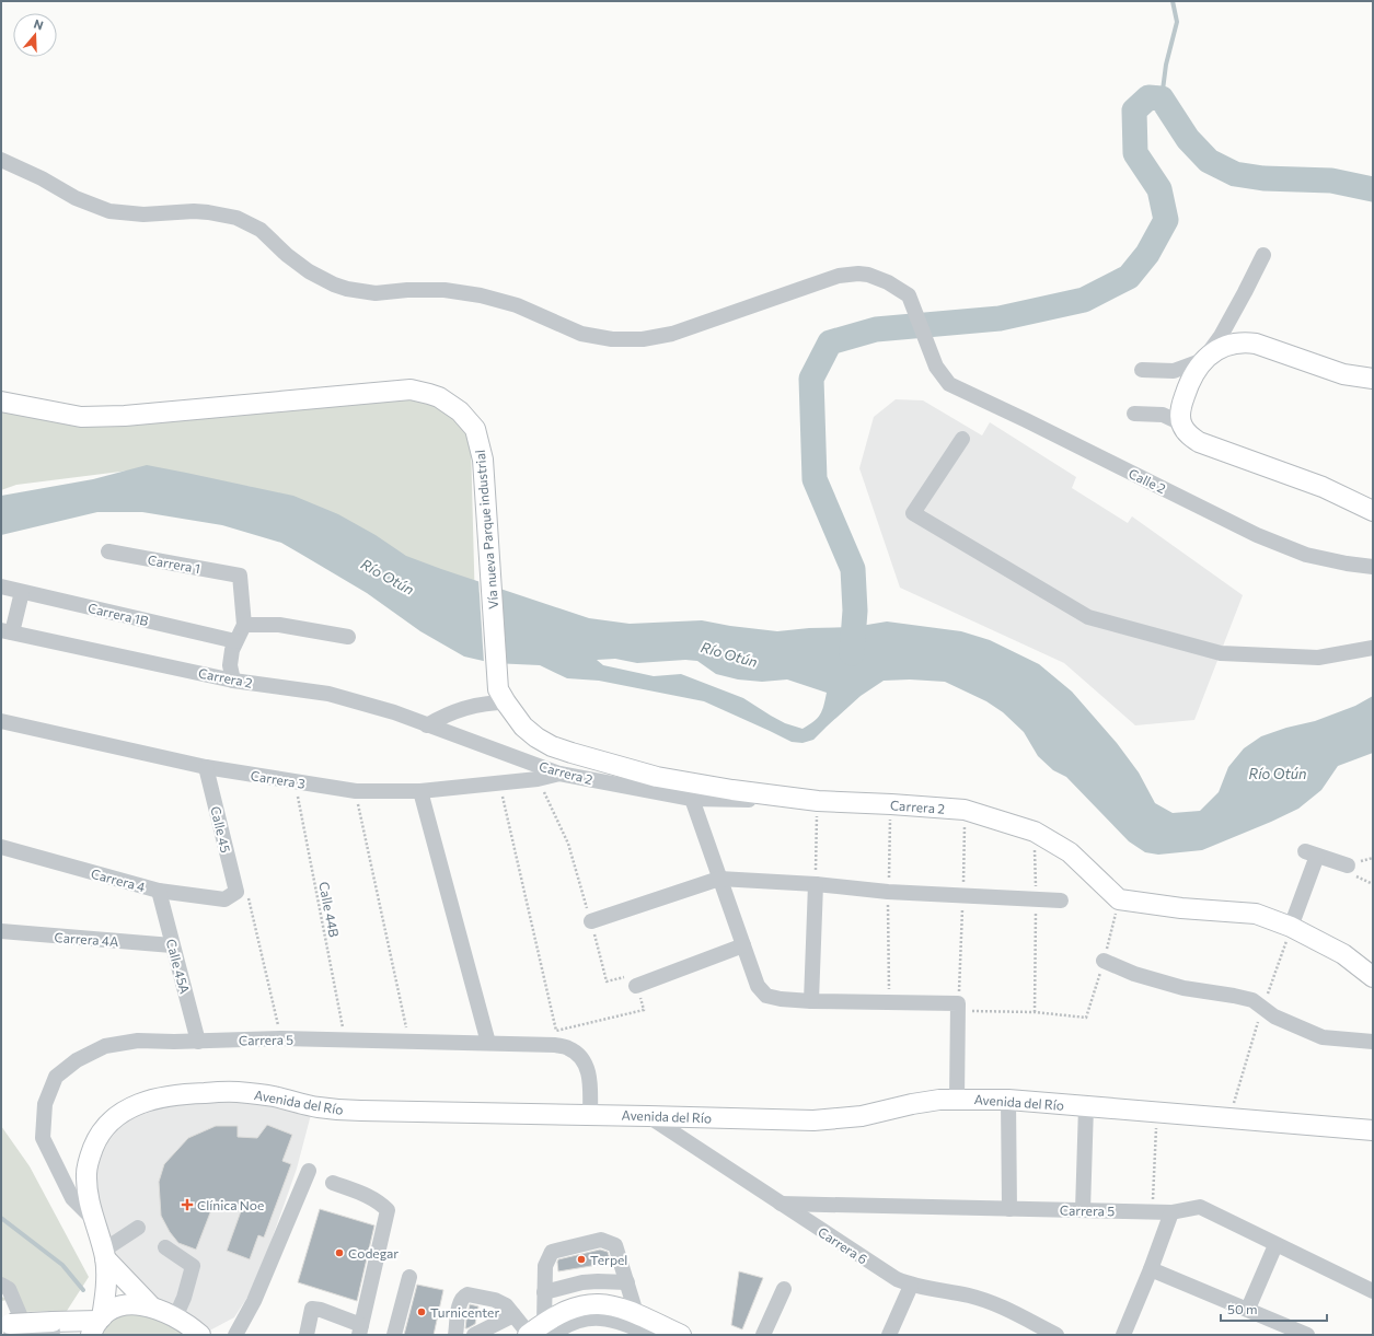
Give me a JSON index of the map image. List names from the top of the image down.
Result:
{
  "streets": {
    "main road": ["Vía nueva Parque industrial", "Carrera 2", "Avenida del Río"],
    "street": [
      "Calle 2",
      "Carrera 1",
      "Carrera 1B",
      "Carrera 3",
      "Calle 45",
      "Carrera 4",
      "Carrera 4A",
      "Calle 45A",
      "Carrera 5",
      "Carrera 6"
    ],
    "path": ["Calle 44B"]
  },
  "crossings": [
    ["Carrera 2", "Carrera 3"],
    ["Carrera 3", "Calle 45"],
    ["Carrera 3", "Calle 44B"],
    ["Calle 45", "Carrera 4"],
    ["Carrera 4", "Calle 45A"],
    ["Calle 44B", "Carrera 5"],
    ["Carrera 4A", "Calle 45A"],
    ["Calle 45A", "Carrera 5"],
    ["Carrera 5", "Avenida del Río"],
    ["Carrera 5", "Carrera 6"],
    ["Avenida del Río", "Carrera 6"]
  ],
  "water": ["Río Otún"],
  "places": {
    "health": ["Clínica Noe"],
    "other": ["Codegar", "Terpel", "Turnicenter"]
  },
  "scale_bar": "50 m",
  "north": "top"
}
